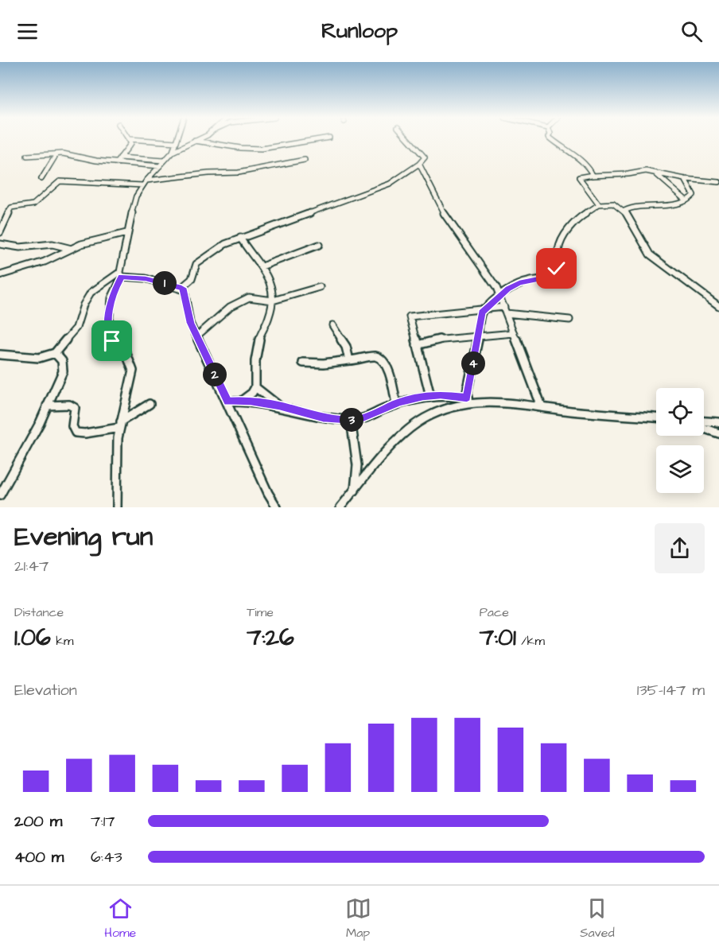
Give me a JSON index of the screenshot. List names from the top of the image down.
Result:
{
  "page": {
    "header": "Runloop",
    "pins": [
      "1",
      "4",
      "2",
      "3"
    ],
    "heading": ["Evening run", "21:47"],
    "stats": [
      ["Distance", "1.06 km"],
      ["Time", "7:26"],
      ["Pace", "7:01 /km"]
    ],
    "chart": ["Elevation", "135–147 m"],
    "list": [
      {
        "name": "200 m",
        "note": "7:17"
      },
      {
        "name": "400 m",
        "note": "6:43"
      }
    ],
    "tabs": ["Home", "Map", "Saved"]
  }
}
